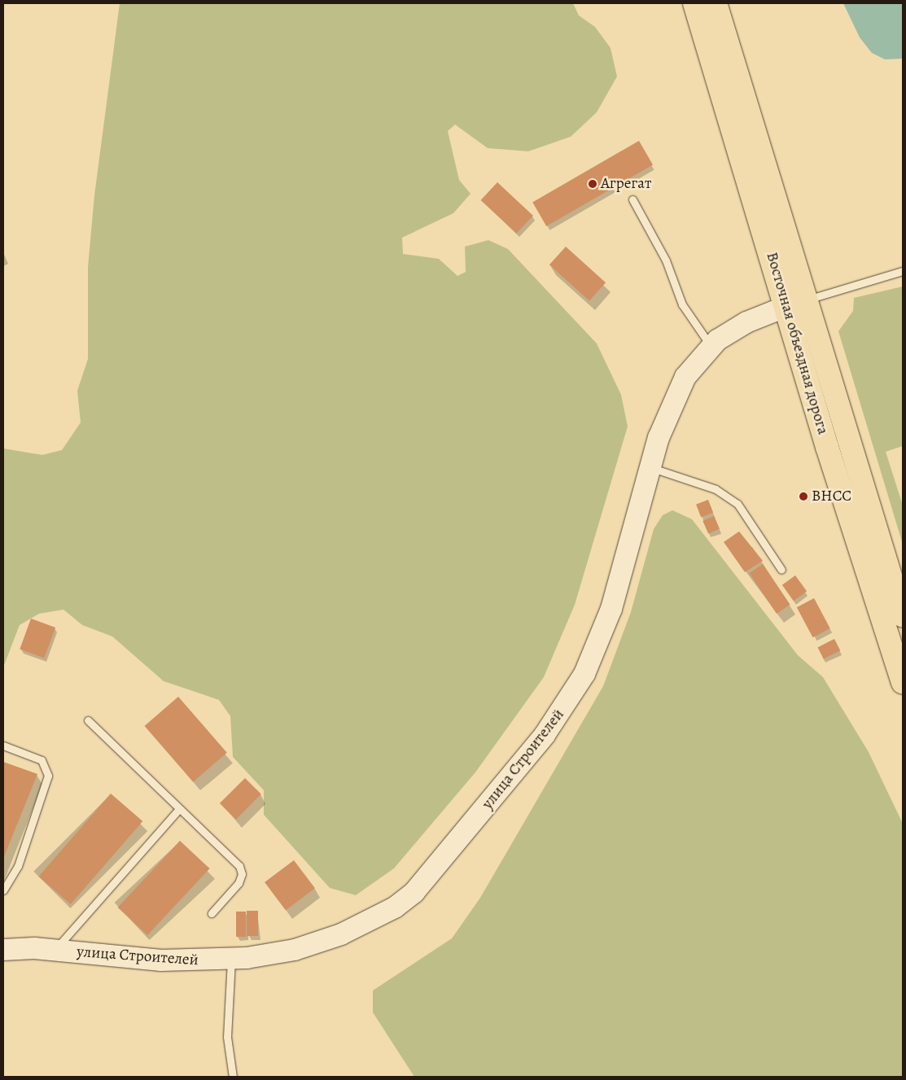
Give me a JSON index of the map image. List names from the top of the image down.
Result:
{
  "streets": {
    "main road": ["Восточная объездная дорога", "улица Строителей"]
  },
  "crossings": [
    ["Восточная объездная дорога", "улица Строителей"]
  ],
  "places": ["Агрегат", "ВНСС"]
}
